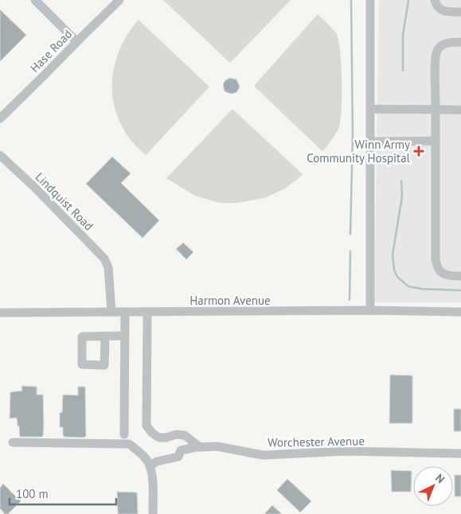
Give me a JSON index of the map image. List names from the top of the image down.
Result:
{
  "streets": {
    "street": [
      "Hase Road",
      "Lindquist Road",
      "Harmon Avenue",
      "Worchester Avenue"
    ]
  },
  "crossings": [
    ["Lindquist Road", "Harmon Avenue"]
  ],
  "places": {
    "health": ["Winn Army Community Hospital"]
  },
  "scale_bar": "100 m",
  "north": "top right"
}
